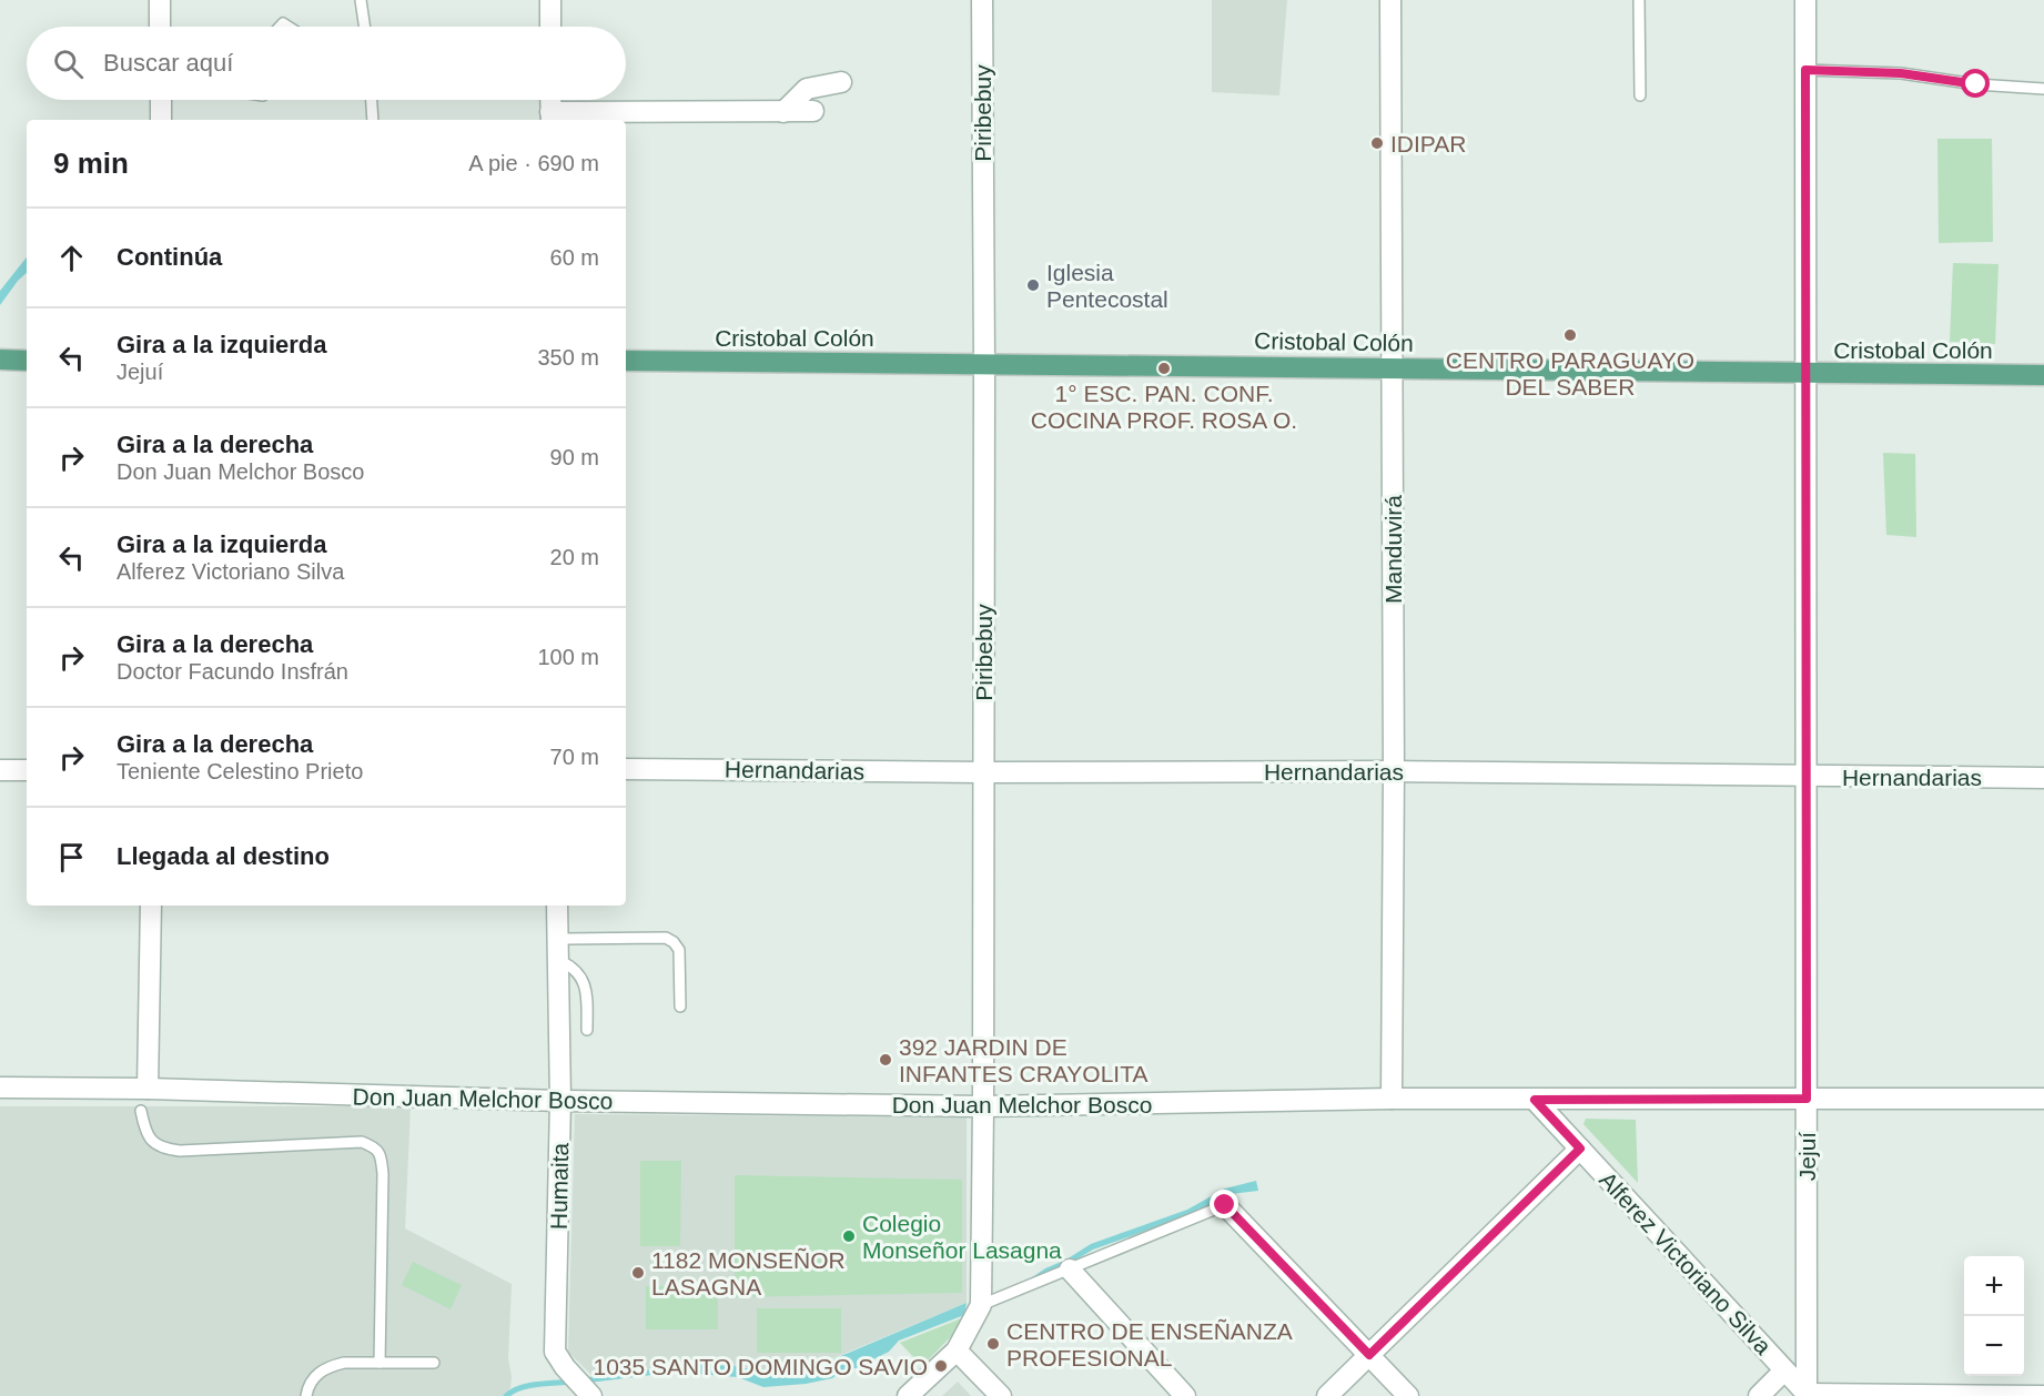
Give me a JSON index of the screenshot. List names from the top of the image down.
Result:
{
  "streets": {
    "main road": ["Cristobal Colón"],
    "street": [
      "Piribebuy",
      "Manduvirá",
      "Hernandarias",
      "Don Juan Melchor Bosco",
      "Jejuí",
      "Humaita",
      "Alferez Victoriano Silva"
    ]
  },
  "crossings": [
    ["Piribebuy", "Cristobal Colón"],
    ["Piribebuy", "Hernandarias"],
    ["Piribebuy", "Don Juan Melchor Bosco"],
    ["Cristobal Colón", "Manduvirá"],
    ["Cristobal Colón", "Jejuí"],
    ["Manduvirá", "Hernandarias"],
    ["Manduvirá", "Don Juan Melchor Bosco"],
    ["Hernandarias", "Jejuí"],
    ["Don Juan Melchor Bosco", "Jejuí"],
    ["Don Juan Melchor Bosco", "Humaita"],
    ["Don Juan Melchor Bosco", "Alferez Victoriano Silva"],
    ["Jejuí", "Alferez Victoriano Silva"]
  ],
  "places": [
    "IDIPAR",
    "Iglesia Pentecostal",
    "CENTRO PARAGUAYO DEL SABER",
    "1° ESC. PAN. CONF. COCINA PROF. ROSA O.",
    "392 JARDIN DE INFANTES CRAYOLITA",
    "Colegio Monseñor Lasagna",
    "1182 MONSEÑOR LASAGNA",
    "CENTRO DE ENSEÑANZA PROFESIONAL",
    "1035 SANTO DOMINGO SAVIO"
  ],
  "page": {
    "search": "Buscar aquí",
    "heading": ["9 min", "A pie · 690 m"],
    "list": [
      ["Continúa", "60 m"],
      ["Gira a la izquierda", "Jejuí", "350 m"],
      ["Gira a la derecha", "Don Juan Melchor Bosco", "90 m"],
      ["Gira a la izquierda", "Alferez Victoriano Silva", "20 m"],
      ["Gira a la derecha", "Doctor Facundo Insfrán", "100 m"],
      ["Gira a la derecha", "Teniente Celestino Prieto", "70 m"],
      "Llegada al destino"
    ],
    "map_buttons": ["+", "−"]
  }
}
